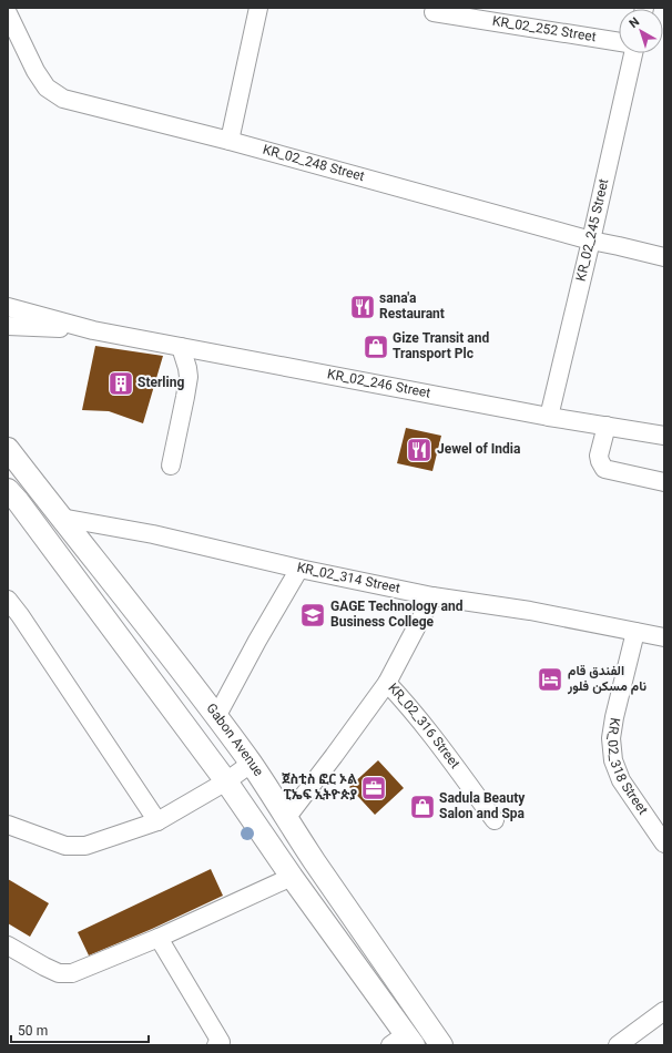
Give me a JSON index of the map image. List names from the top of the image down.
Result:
{
  "streets": {
    "main road": ["Gabon Avenue"],
    "street": [
      "KR_02_252 Street",
      "KR_02_248 Street",
      "KR_02_245 Street",
      "KR_02_246 Street",
      "KR_02_314 Street",
      "KR_02_316 Street",
      "KR_02_318 Street"
    ]
  },
  "crossings": [
    ["KR_02_248 Street", "KR_02_245 Street"],
    ["KR_02_245 Street", "KR_02_246 Street"],
    ["KR_02_314 Street", "Gabon Avenue"],
    ["KR_02_314 Street", "KR_02_318 Street"],
    ["KR_02_316 Street", "Gabon Avenue"]
  ],
  "places": {
    "restaurant": ["sana'a Restaurant", "Jewel of India"],
    "shop": ["Gize Transit and Transport Plc", "Sadula Beauty Salon and Spa"],
    "building": ["Sterling"],
    "school or university": ["GAGE Technology and Business College"],
    "hotel": ["الفندق قام نام مسكن فلور"],
    "office": ["ጀስቲስ ፎር ኦል ፒኤፍ ኢትዮጵያ"]
  },
  "scale_bar": "50 m",
  "north": "top left"
}
